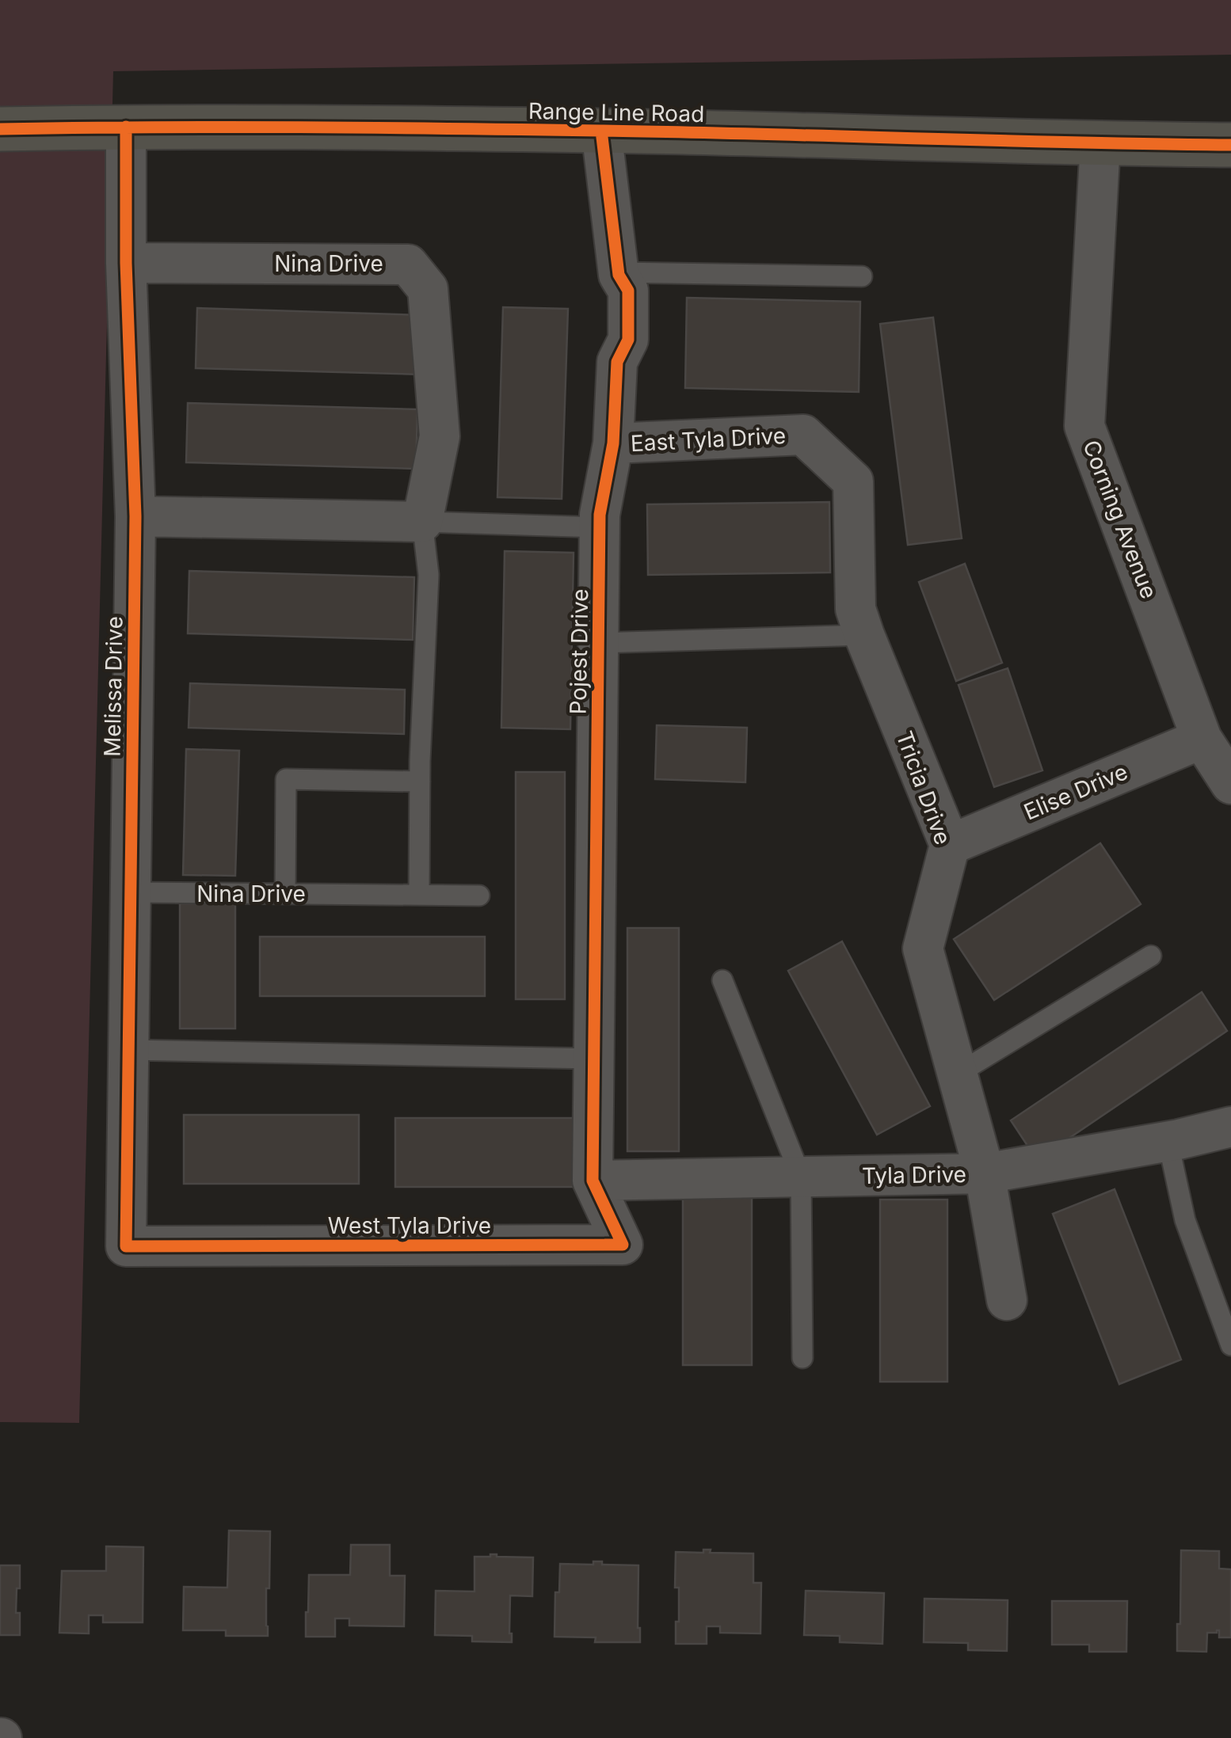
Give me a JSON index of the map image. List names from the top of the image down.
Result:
{
  "streets": {
    "main road": ["Range Line Road"],
    "street": [
      "Nina Drive",
      "East Tyla Drive",
      "Corning Avenue",
      "Pojest Drive",
      "Melissa Drive",
      "Tricia Drive",
      "Elise Drive",
      "Tyla Drive",
      "West Tyla Drive"
    ]
  },
  "crossings": [
    ["Range Line Road", "Corning Avenue"],
    ["Range Line Road", "Pojest Drive"],
    ["Range Line Road", "Melissa Drive"],
    ["Nina Drive", "Melissa Drive"],
    ["East Tyla Drive", "Pojest Drive"],
    ["East Tyla Drive", "Tricia Drive"],
    ["Corning Avenue", "Elise Drive"],
    ["Pojest Drive", "Tyla Drive"],
    ["Pojest Drive", "West Tyla Drive"],
    ["Melissa Drive", "West Tyla Drive"],
    ["Tricia Drive", "Elise Drive"],
    ["Tricia Drive", "Tyla Drive"],
    ["Tyla Drive", "West Tyla Drive"]
  ]
}
